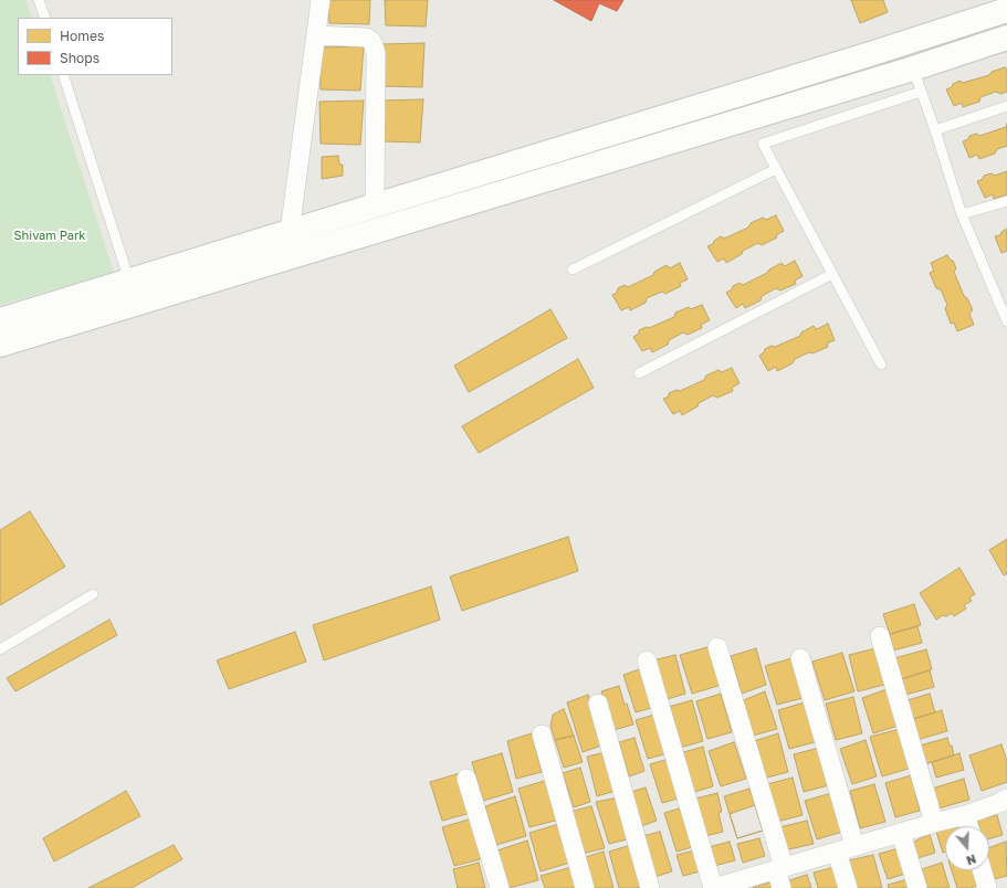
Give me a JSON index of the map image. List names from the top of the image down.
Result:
{
  "parks": ["Shivam Park"],
  "legend": ["Homes", "Shops"],
  "north": "bottom"
}
